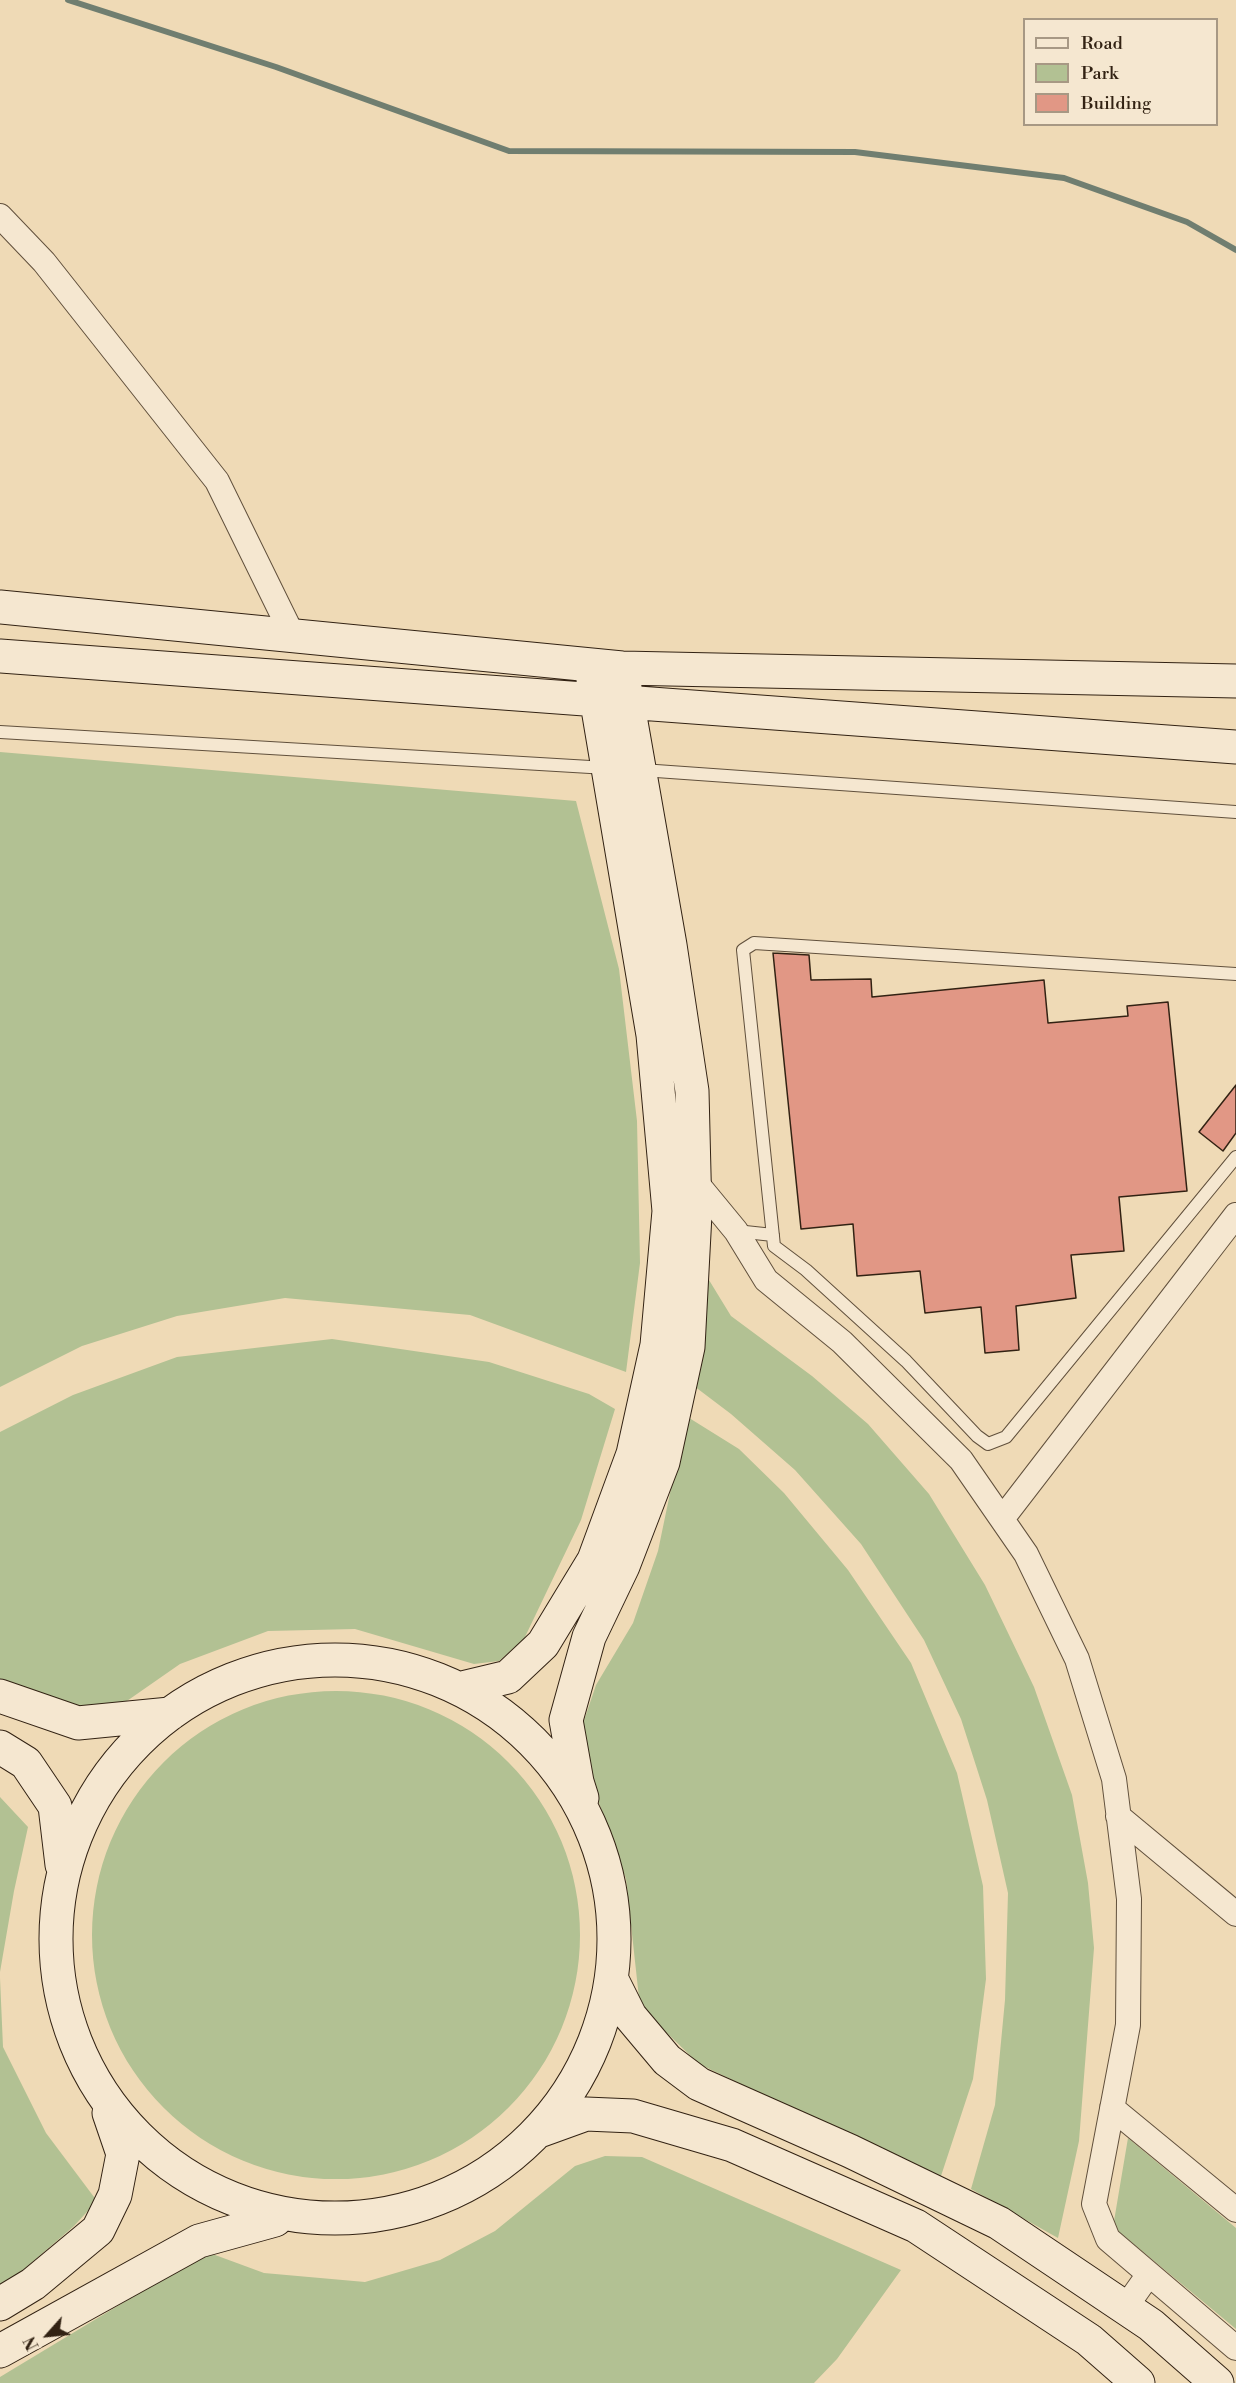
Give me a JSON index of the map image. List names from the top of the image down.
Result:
{
  "legend": ["Road", "Park", "Building"],
  "north": "bottom left"
}
